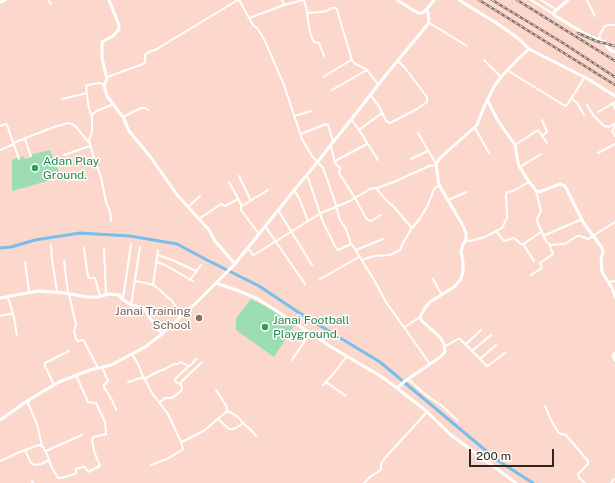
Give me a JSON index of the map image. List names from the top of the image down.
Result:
{
  "places": ["Adan Play Ground.", "Janai Training School", "Janai Football Playground."],
  "scale_bar": "200 m"
}
